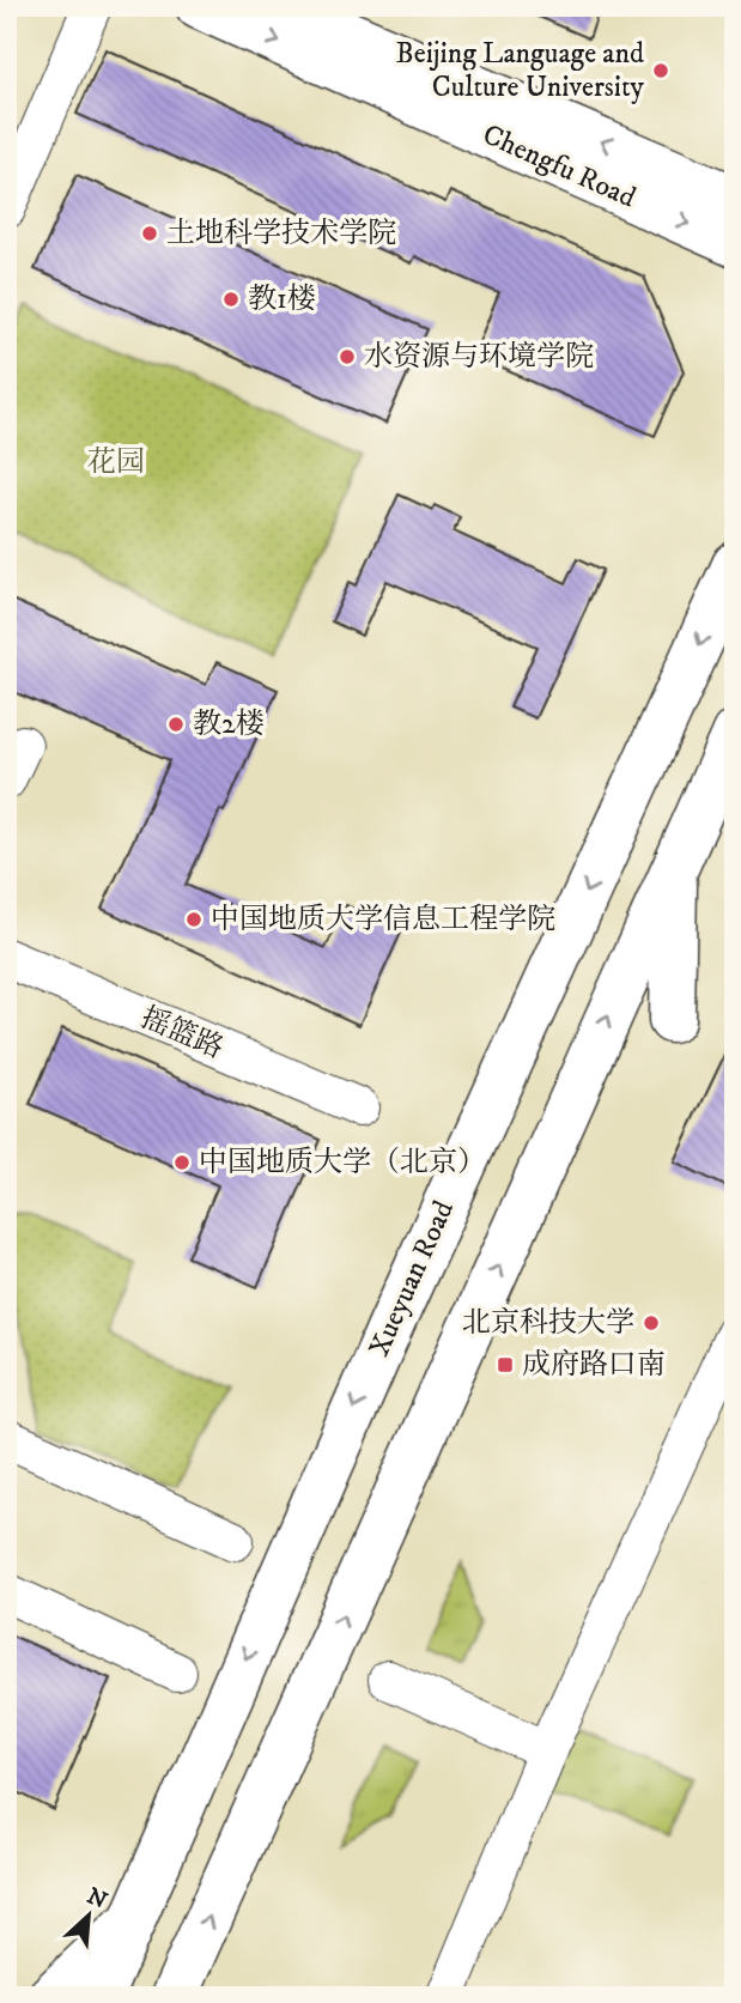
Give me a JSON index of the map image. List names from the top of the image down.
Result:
{
  "streets": {
    "main road": ["Chengfu Road", "Xueyuan Road"],
    "street": ["摇篮路"]
  },
  "parks": ["花园"],
  "places": {
    "other": [
      "Beijing Language and Culture University",
      "土地科学技术学院",
      "教1楼",
      "水资源与环境学院",
      "教2楼",
      "中国地质大学信息工程学院",
      "中国地质大学（北京）",
      "北京科技大学"
    ],
    "transit": ["成府路口南"]
  },
  "north": "top right"
}
